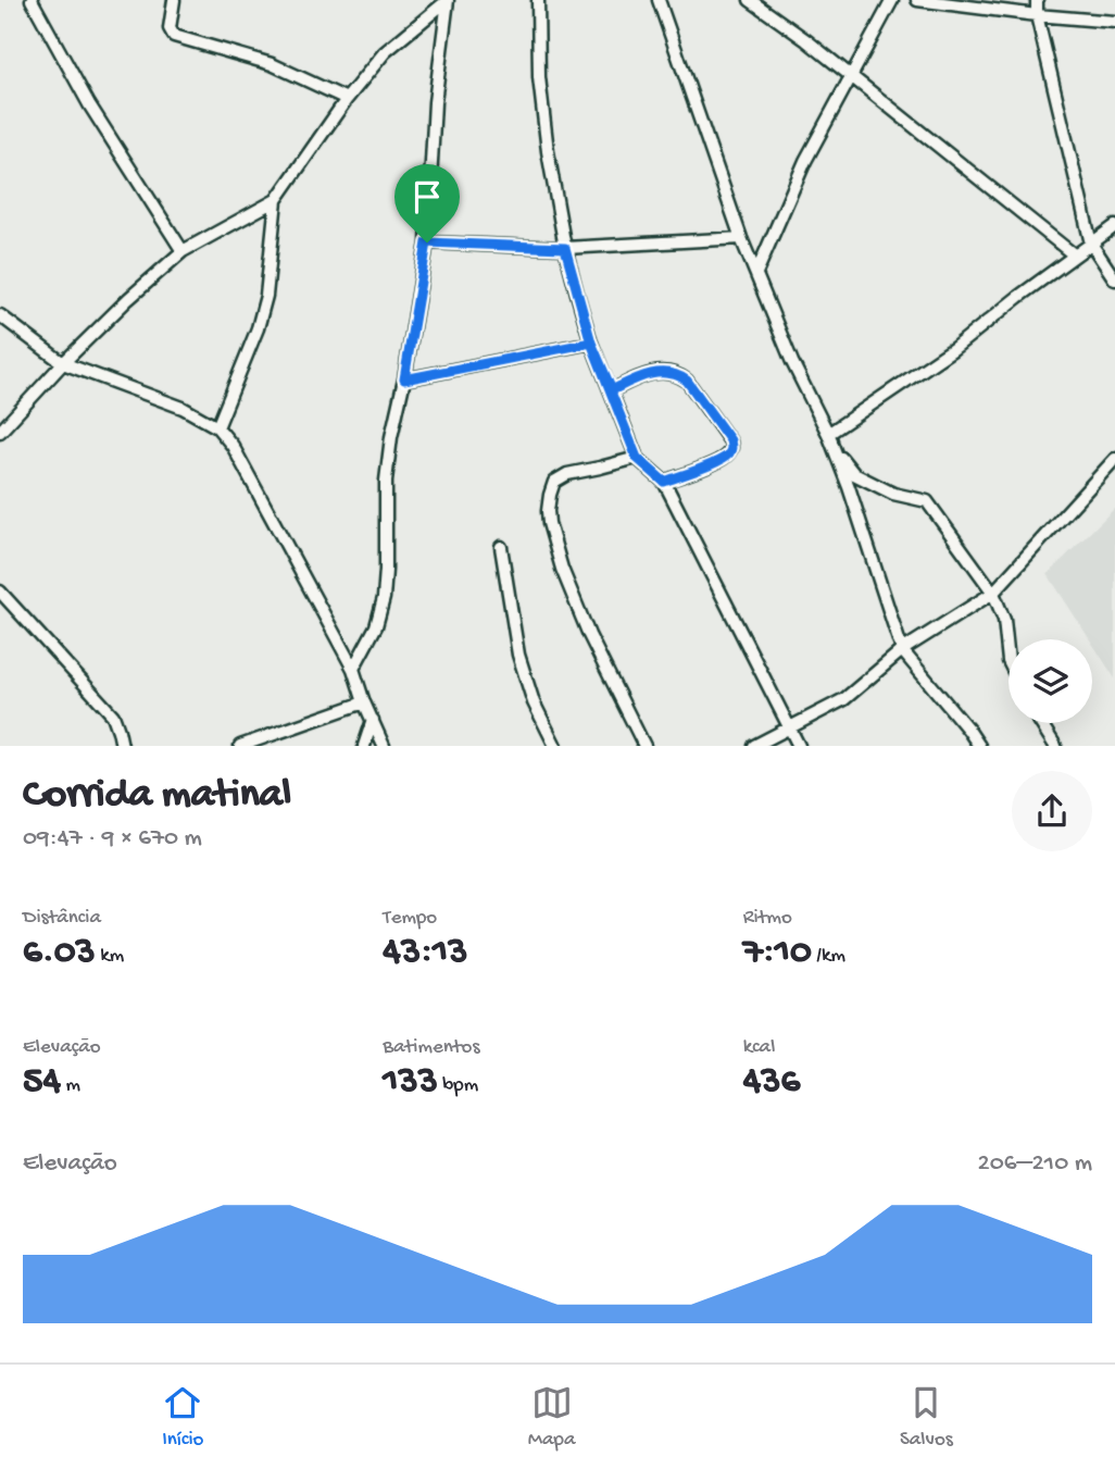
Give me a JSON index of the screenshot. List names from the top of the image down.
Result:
{
  "page": {
    "heading": ["Corrida matinal", "09:47 · 9 × 670 m"],
    "stats": [
      ["Distância", "6.03 km"],
      ["Tempo", "43:13"],
      ["Ritmo", "7:10 /km"],
      ["Elevação", "54 m"],
      ["Batimentos", "133 bpm"],
      ["kcal", "436"]
    ],
    "chart": ["Elevação", "206–210 m"],
    "tabs": ["Início", "Mapa", "Salvos"]
  }
}
